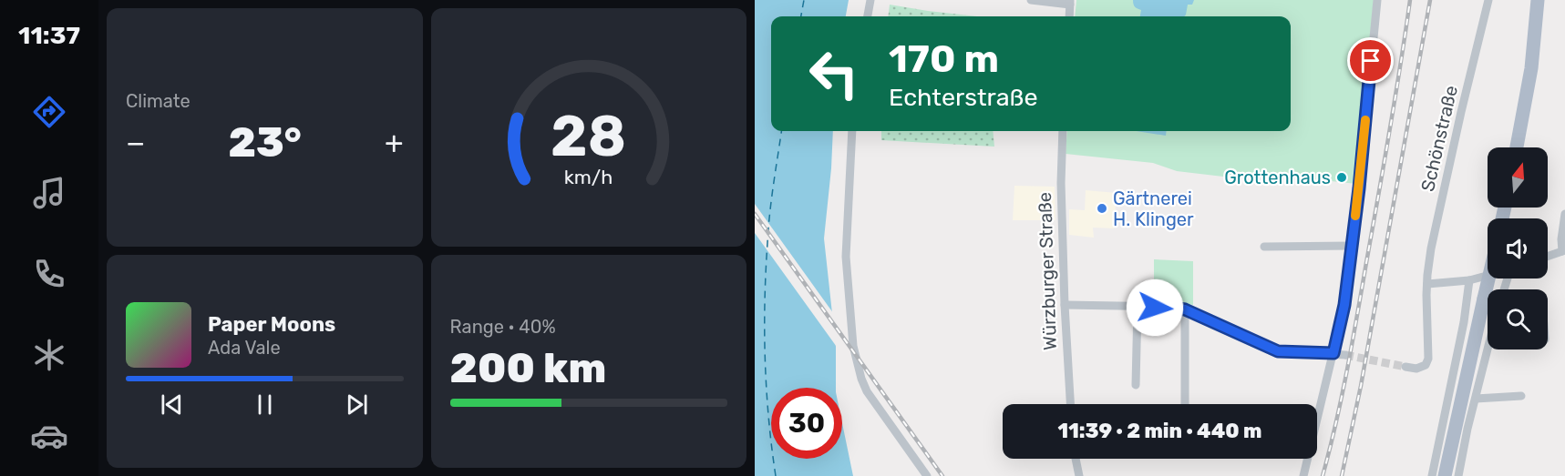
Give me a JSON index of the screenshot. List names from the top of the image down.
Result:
{
  "streets": {
    "street": ["Schönstraße", "Würzburger Straße"]
  },
  "places": ["Grottenhaus", "Gärtnerei H. Klinger"],
  "north": "top",
  "page": {
    "tabs": "11:37",
    "tile": [
      "Climate",
      ["Range · 40%", "200 km"]
    ],
    "turn": ["170 m", "Echterstraße"],
    "heat": ["−", "23°", "+"],
    "song": ["Paper Moons", "Ada Vale"],
    "limit": "30",
    "trip": "11:39 · 2 min · 440 m",
    "gauge": ["28", "km/h"]
  }
}
